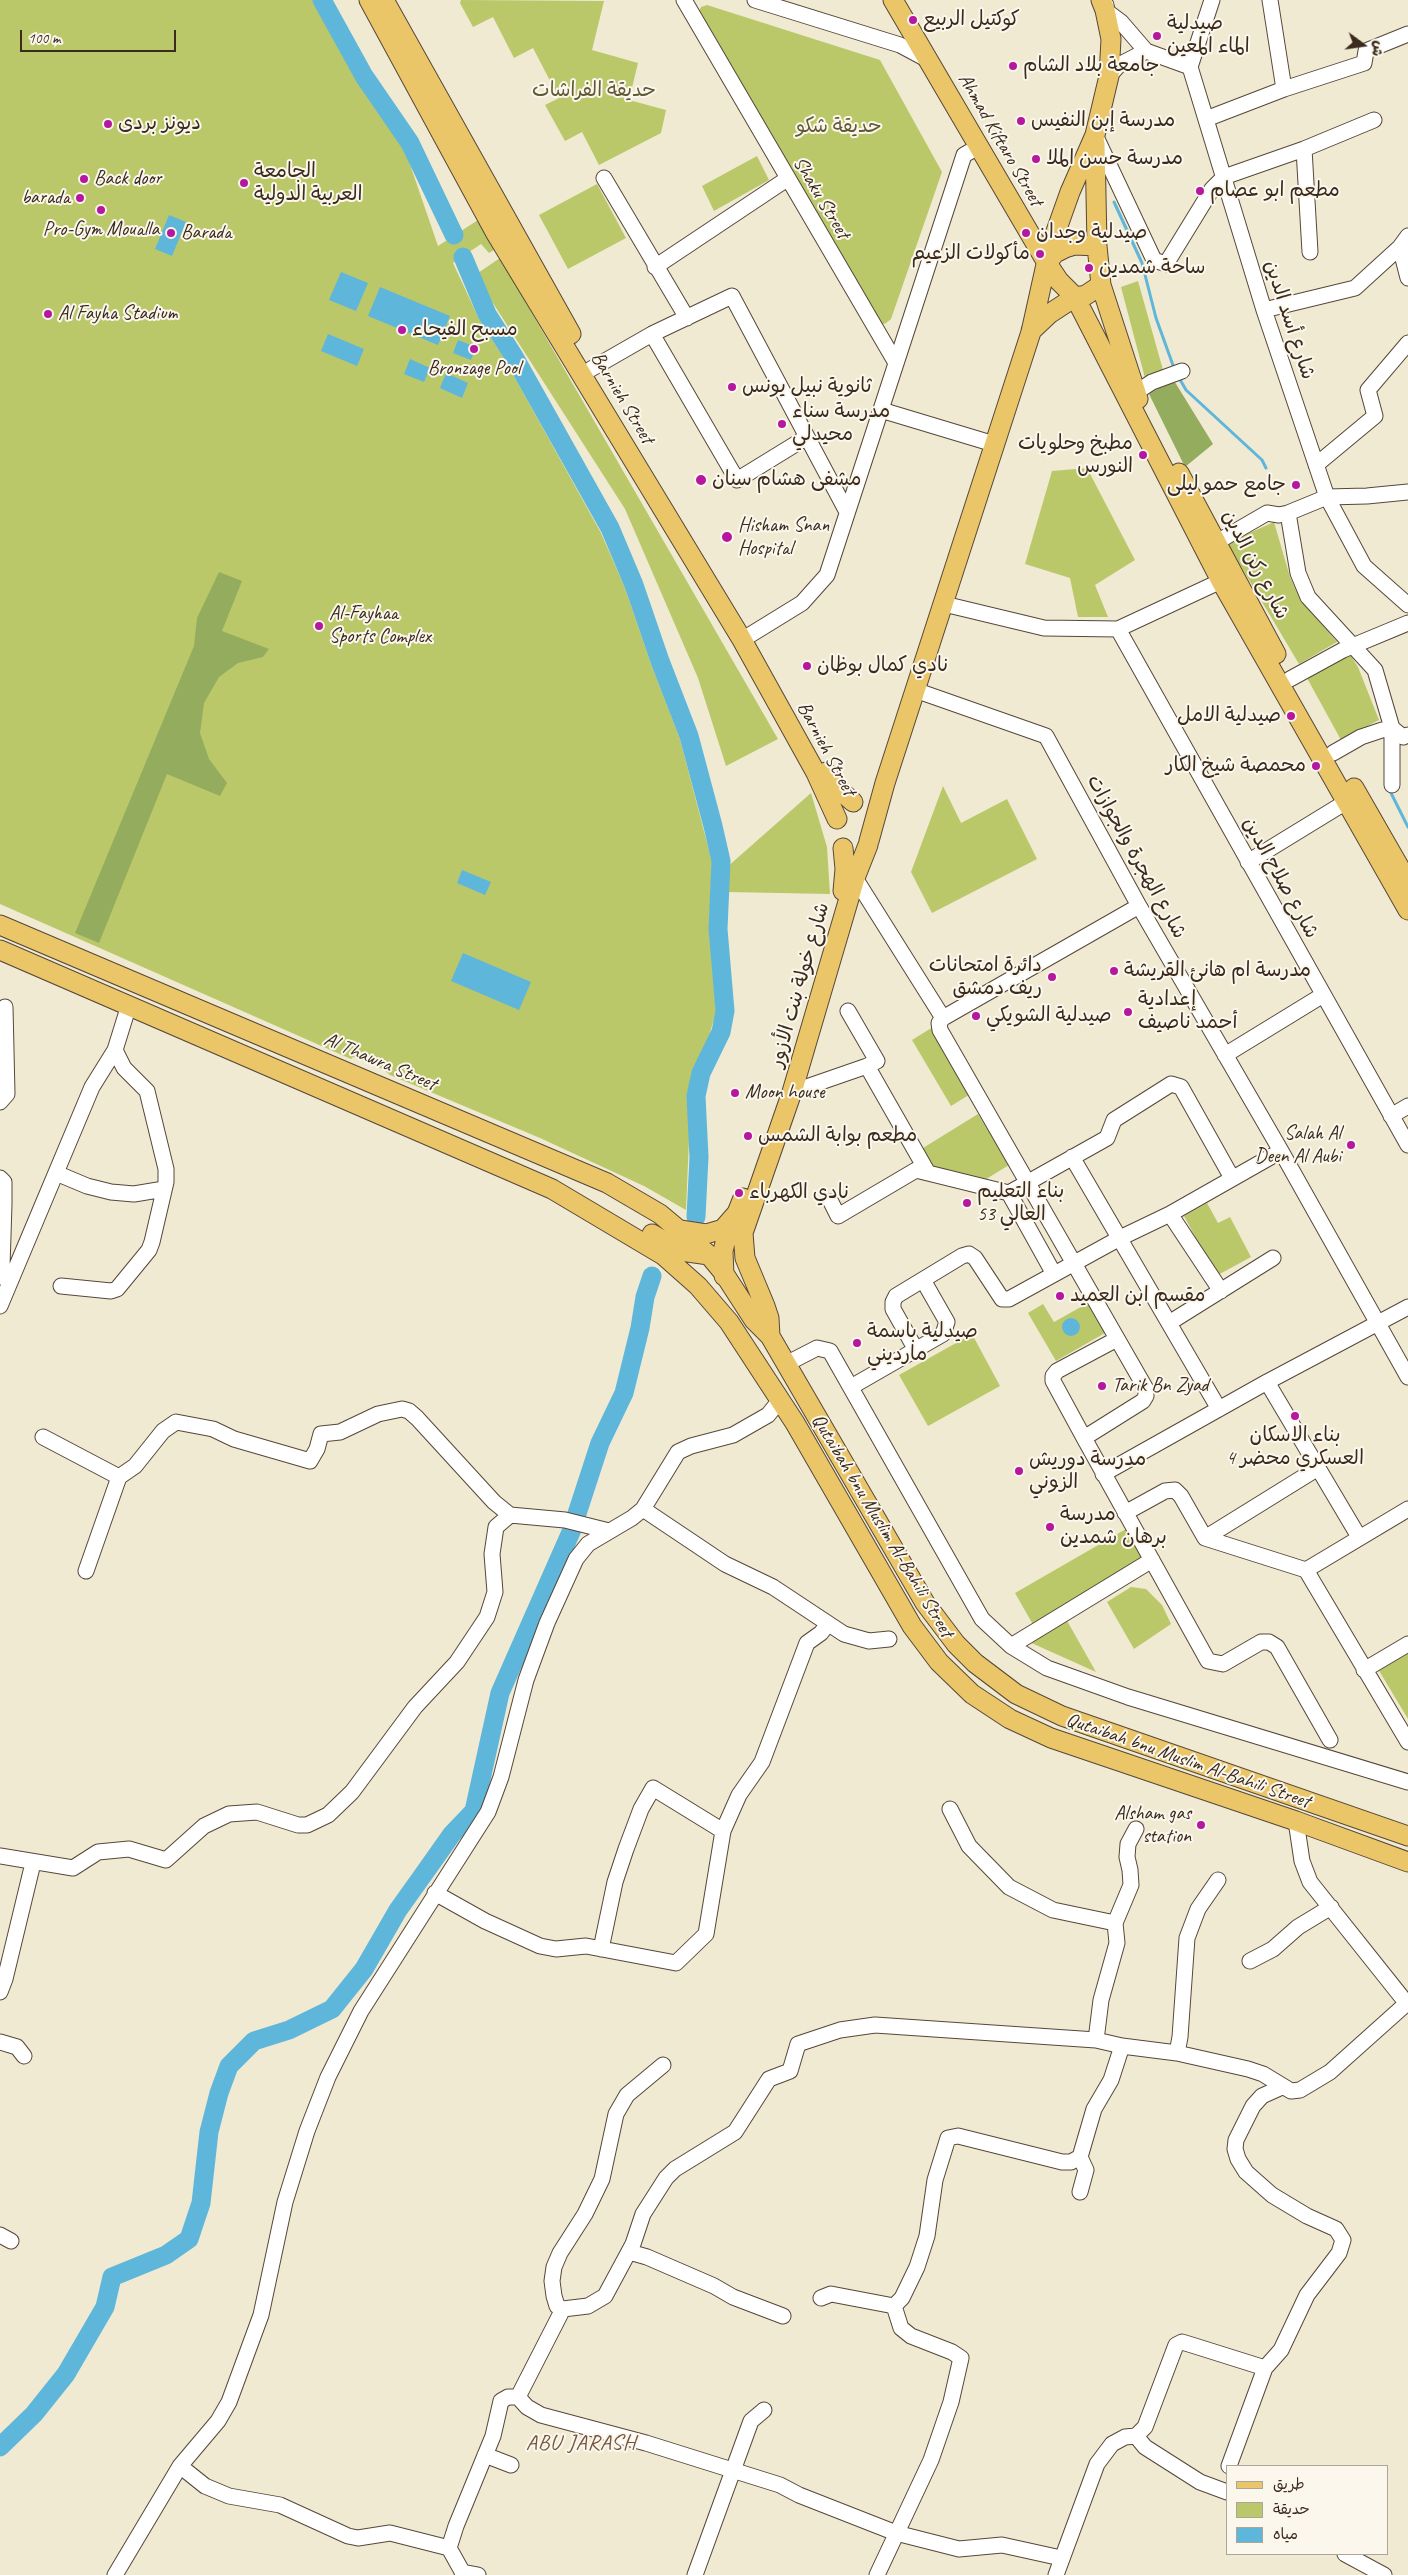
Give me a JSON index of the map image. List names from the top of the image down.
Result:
{
  "streets": {
    "main road": [
      "Ahmad Kiftaro Street",
      "Barnieh Street",
      "شارع ركن الدين",
      "شارع خولة بنت الأزور",
      "Al Thawra Street",
      "Qutaibah bnu Muslim Al-Bahili Street"
    ],
    "street": [
      "Shaku Street",
      "شارع أسد الدين",
      "شارع الهجرة والجوازات",
      "شارع صلاح الدين"
    ]
  },
  "crossings": [
    ["Ahmad Kiftaro Street", "شارع ركن الدين"],
    ["Ahmad Kiftaro Street", "شارع خولة بنت الأزور"],
    ["Barnieh Street", "شارع خولة بنت الأزور"],
    ["شارع ركن الدين", "شارع خولة بنت الأزور"],
    ["شارع الهجرة والجوازات", "شارع خولة بنت الأزور"],
    ["شارع خولة بنت الأزور", "Qutaibah bnu Muslim Al-Bahili Street"]
  ],
  "districts": ["ABU JARASH"],
  "parks": ["حديقة الفراشات", "حديقة شكو"],
  "places": [
    "كوكتيل الربيع",
    "صيدلية الماء المعين",
    "جامعة بلاد الشام",
    "مدرسة إبن النفيس",
    "ديونز بردى",
    "مدرسة حسن الملا",
    "Back door",
    "الجامعة العربية الدولية",
    "مطعم ابو عصام",
    "barada",
    "Pro-Gym Moualla",
    "Barada",
    "صيدلية وجدان",
    "مأكولات الزعيم",
    "ساحة شمدين",
    "Al Fayha Stadium",
    "مسبح الفيحاء",
    "Bronzage Pool",
    "ثانوية نبيل يونس",
    "مدرسة سناء محيدلي",
    "مطبخ وحلويات النورس",
    "مشفى هشام سنان",
    "جامع حمو ليلى",
    "Hisham Snan Hospital",
    "Al-Fayhaa Sports Complex",
    "نادي كمال بوظان",
    "صيدلية الامل",
    "محمصة شيخ الكار",
    "مدرسة ام هانئ القريشة",
    "دائرة امتحانات ريف دمشق",
    "إعدادية أحمد ناصيف",
    "صيدلية الشويكي",
    "Moon house",
    "مطعم بوابة الشمس",
    "Salah Al Deen Al Aubi",
    "نادي الكهرباء",
    "بناء التعليم العالي 53",
    "مقسم ابن العميد",
    "صيدلية باسمة مارديني",
    "Tarik Bn Zyad",
    "بناء الاسكان العسكري محضر 4",
    "مدرسة دوريش الزوني",
    "مدرسة برهان شمدين",
    "Alsham gas station"
  ],
  "legend": ["طريق", "حديقة", "مياه"],
  "scale_bar": "100 m",
  "north": "right"
}
